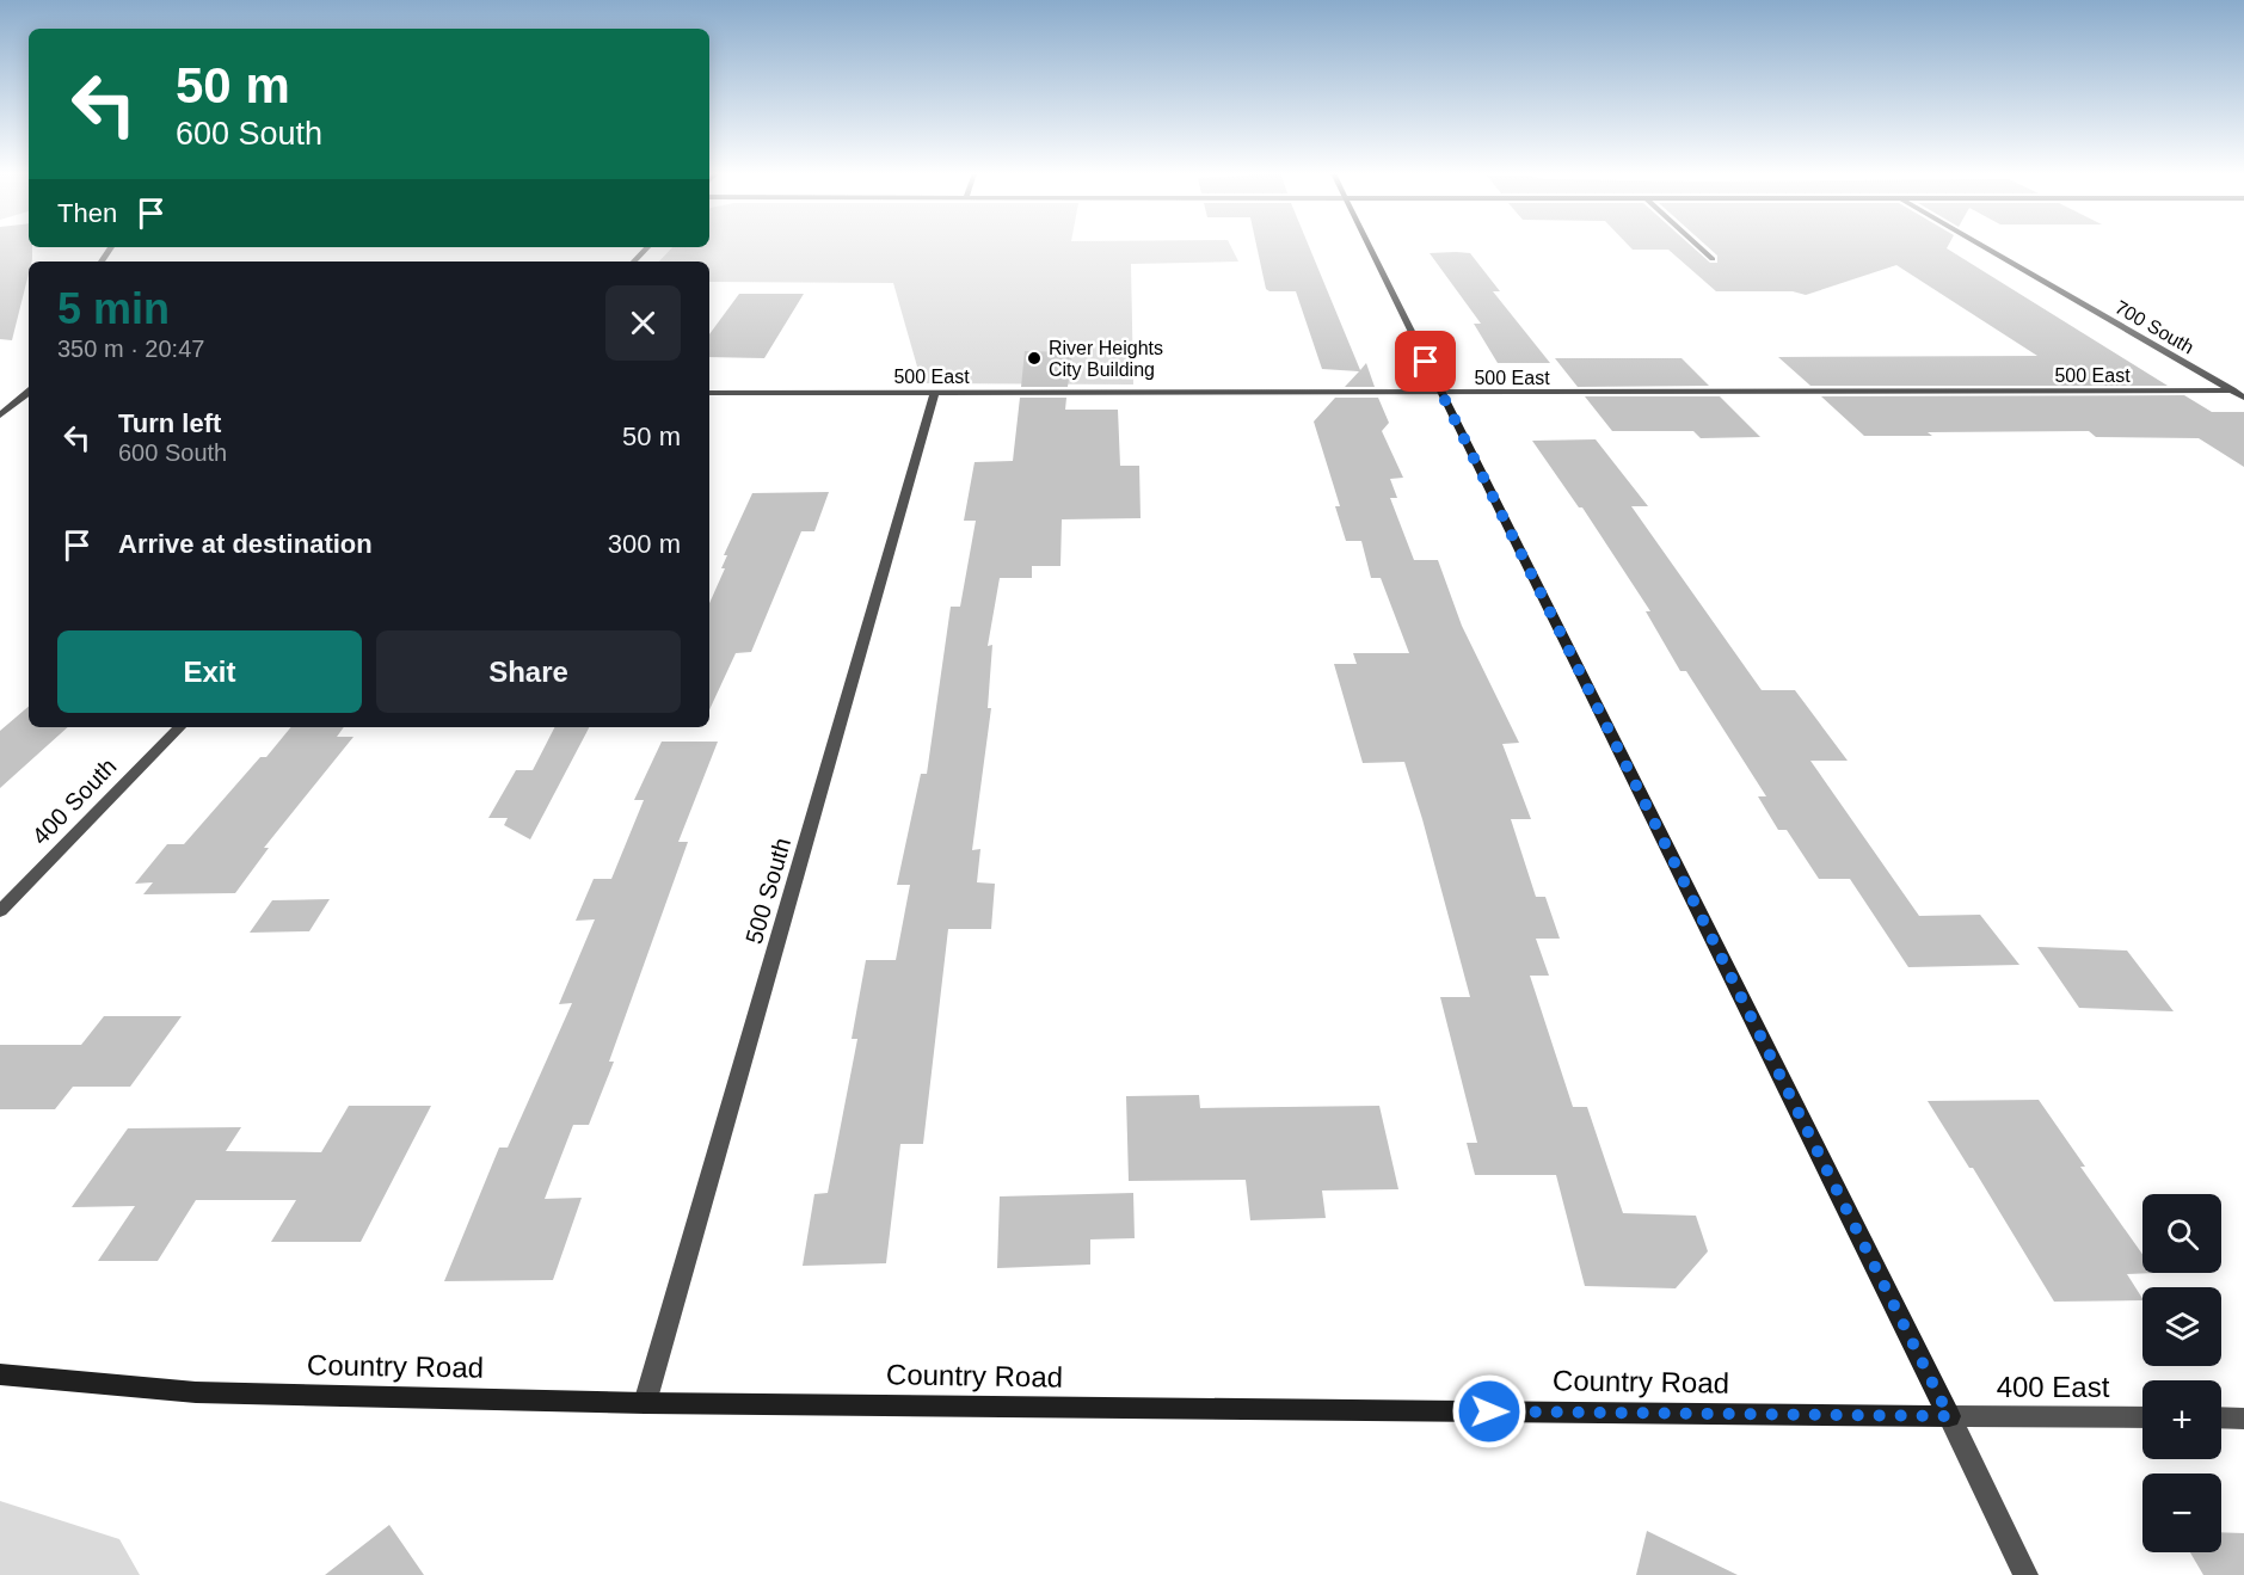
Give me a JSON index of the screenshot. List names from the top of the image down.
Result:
{
  "streets": {
    "street": [
      "700 South",
      "500 East",
      "400 South",
      "500 South",
      "Country Road",
      "400 East"
    ]
  },
  "crossings": [
    ["700 South", "500 East"],
    ["500 East", "500 South"],
    ["500 South", "Country Road"],
    ["Country Road", "400 East"]
  ],
  "places": ["River Heights City Building"],
  "page": {
    "turn": ["50 m", "600 South"],
    "then": "Then",
    "heading": ["5 min", "350 m · 20:47"],
    "list": [
      {
        "name": "Turn left",
        "note": "600 South",
        "value": "50 m"
      },
      {
        "name": "Arrive at destination",
        "value": "300 m"
      }
    ],
    "buttons": ["Exit", "Share"],
    "map_buttons": ["+", "−"]
  }
}
